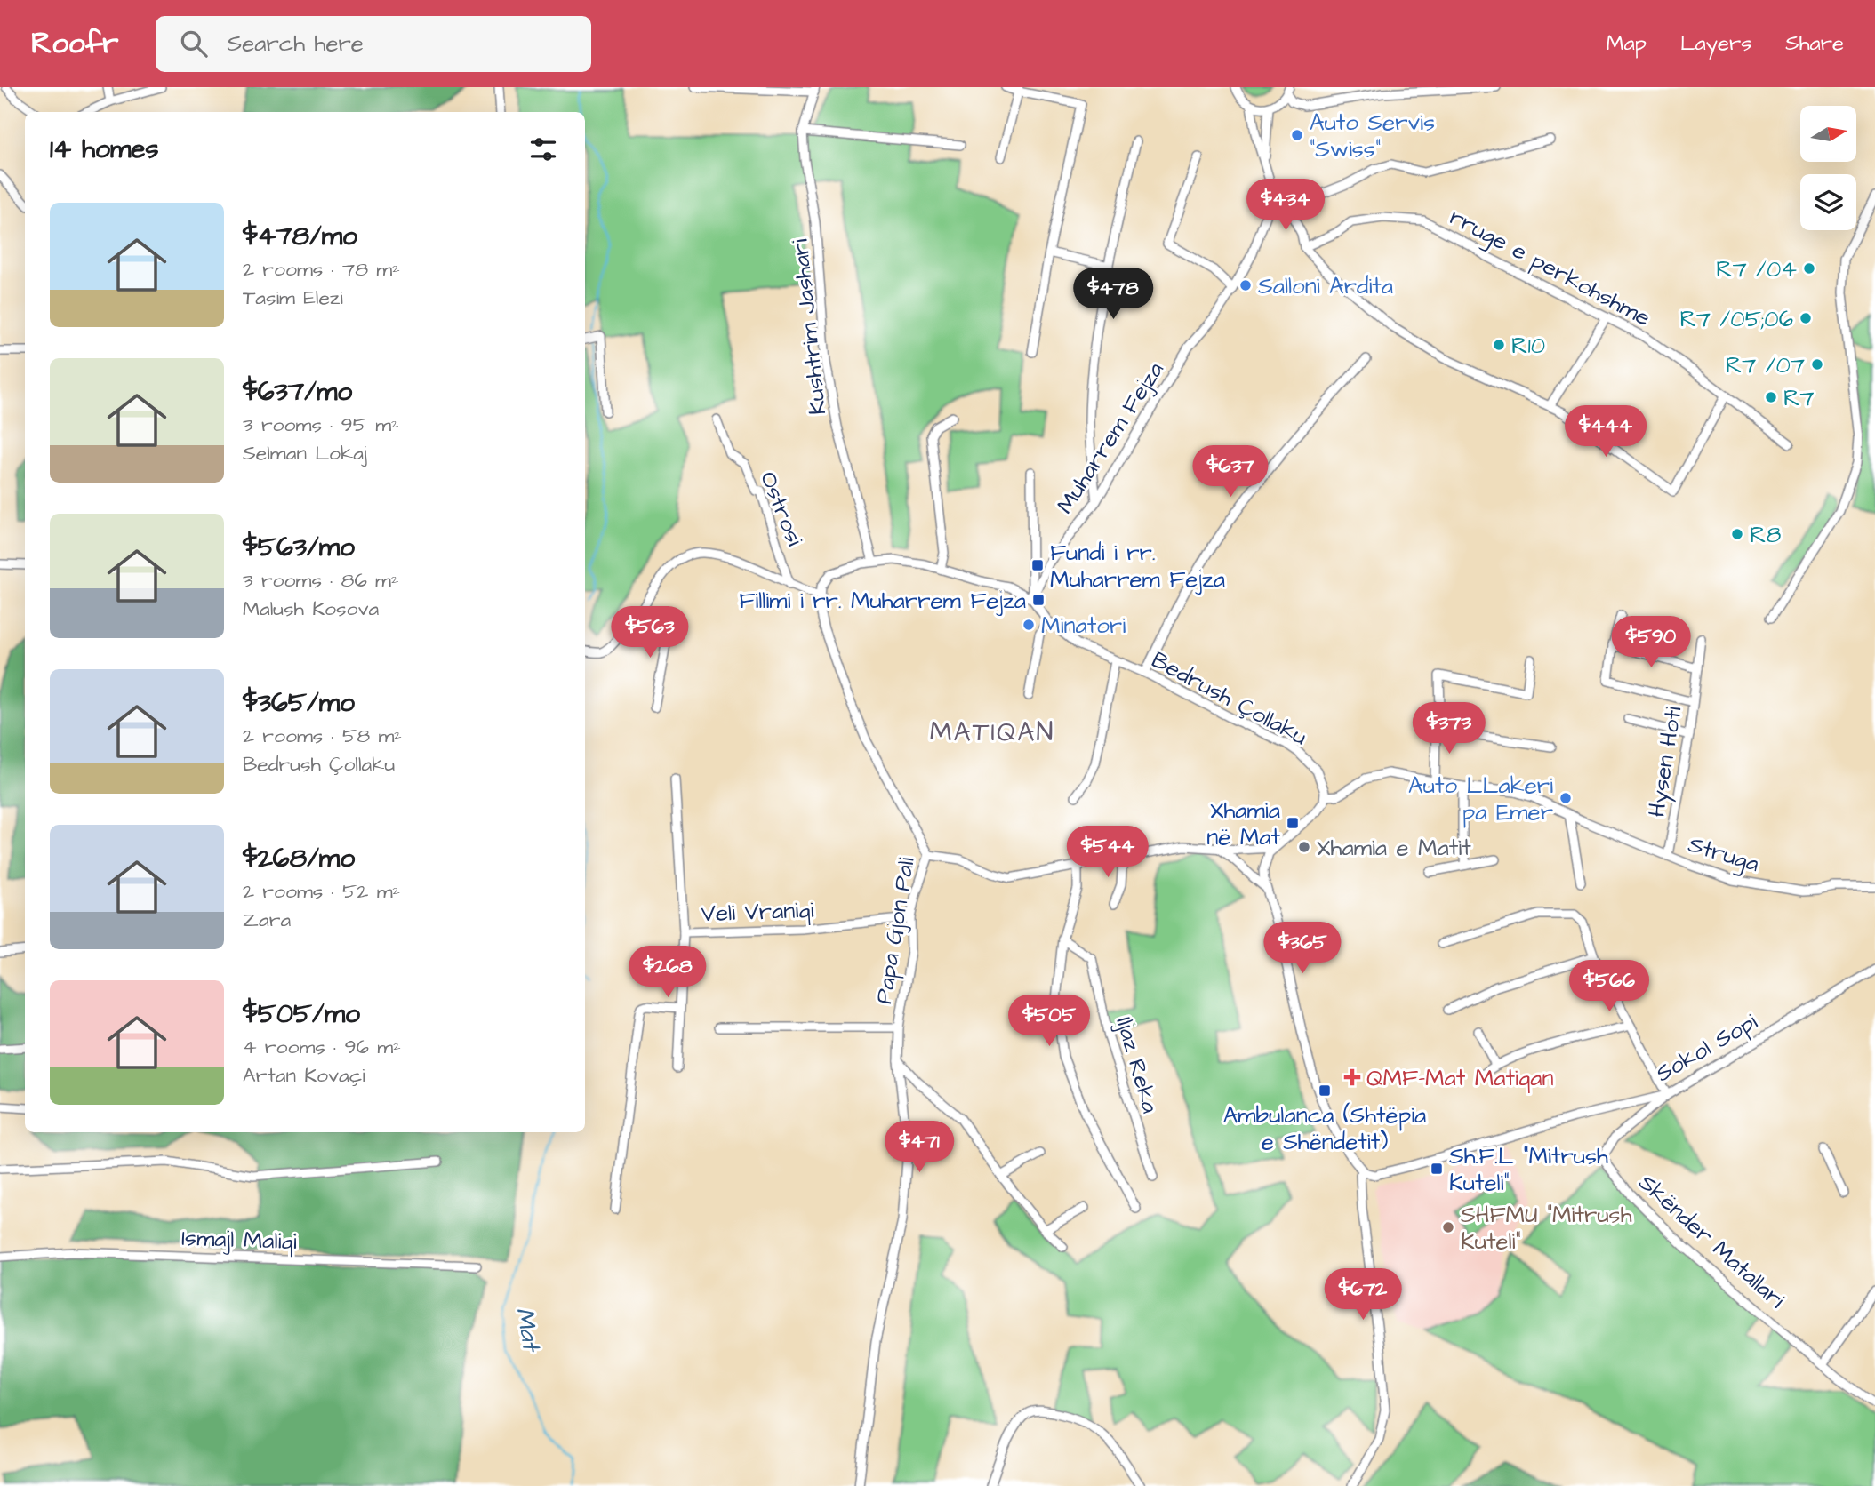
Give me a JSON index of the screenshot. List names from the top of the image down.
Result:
{
  "streets": {
    "street": [
      "rruge e perkohshme",
      "Kushtrim Jashari",
      "Muharrem Fejza",
      "Ostrosi",
      "Bedrush Çollaku",
      "Hysen Hoti",
      "Struga",
      "Veli Vraniqi",
      "Papa Gjon Pali",
      "Sokol Sopi",
      "Iljaz Reka",
      "Ismajl Maliqi",
      "Skënder Matallari"
    ]
  },
  "crossings": [
    ["Muharrem Fejza", "Bedrush Çollaku"],
    ["Bedrush Çollaku", "Struga"],
    ["Hysen Hoti", "Struga"],
    ["Veli Vraniqi", "Papa Gjon Pali"],
    ["Sokol Sopi", "Skënder Matallari"]
  ],
  "districts": ["MATIQAN"],
  "water": ["Mat"],
  "places": {
    "other": [
      "Auto Servis \"Swiss\"",
      "R7 /04",
      "Salloni Ardita",
      "R7 /05;06",
      "R10",
      "R7 /07",
      "R7",
      "R8",
      "Minatori",
      "Auto LLakeri pa Emer",
      "Xhamia e Matit",
      "SHFMU \"Mitrush Kuteli\""
    ],
    "transit": [
      "Fundi i rr. Muharrem Fejza",
      "Fillimi i rr. Muharrem Fejza",
      "Xhamia në Mat",
      "Ambulanca (Shtëpia e Shëndetit)",
      "Sh.F.L \"Mitrush Kuteli\""
    ],
    "health": ["QMF-Mat Matiqan"]
  },
  "north": "right",
  "page": {
    "header": "Roofr",
    "search": "Search here",
    "nav": ["Map", "Layers", "Share"],
    "heading": "14 homes",
    "price": [
      "$434",
      "$478",
      "$444",
      "$637",
      "$563",
      "$590",
      "$373",
      "$544",
      "$365",
      "$268",
      "$566",
      "$505",
      "$471",
      "$672"
    ],
    "list": [
      {
        "name": "$478/mo",
        "note": "2 rooms · 78 m² · Tasim Elezi"
      },
      {
        "name": "$637/mo",
        "note": "3 rooms · 95 m² · Selman Lokaj"
      },
      {
        "name": "$563/mo",
        "note": "3 rooms · 86 m² · Malush Kosova"
      },
      {
        "name": "$365/mo",
        "note": "2 rooms · 58 m² · Bedrush Çollaku"
      },
      {
        "name": "$268/mo",
        "note": "2 rooms · 52 m² · Zara"
      },
      {
        "name": "$505/mo",
        "note": "4 rooms · 96 m² · Artan Kovaçi"
      }
    ]
  }
}
